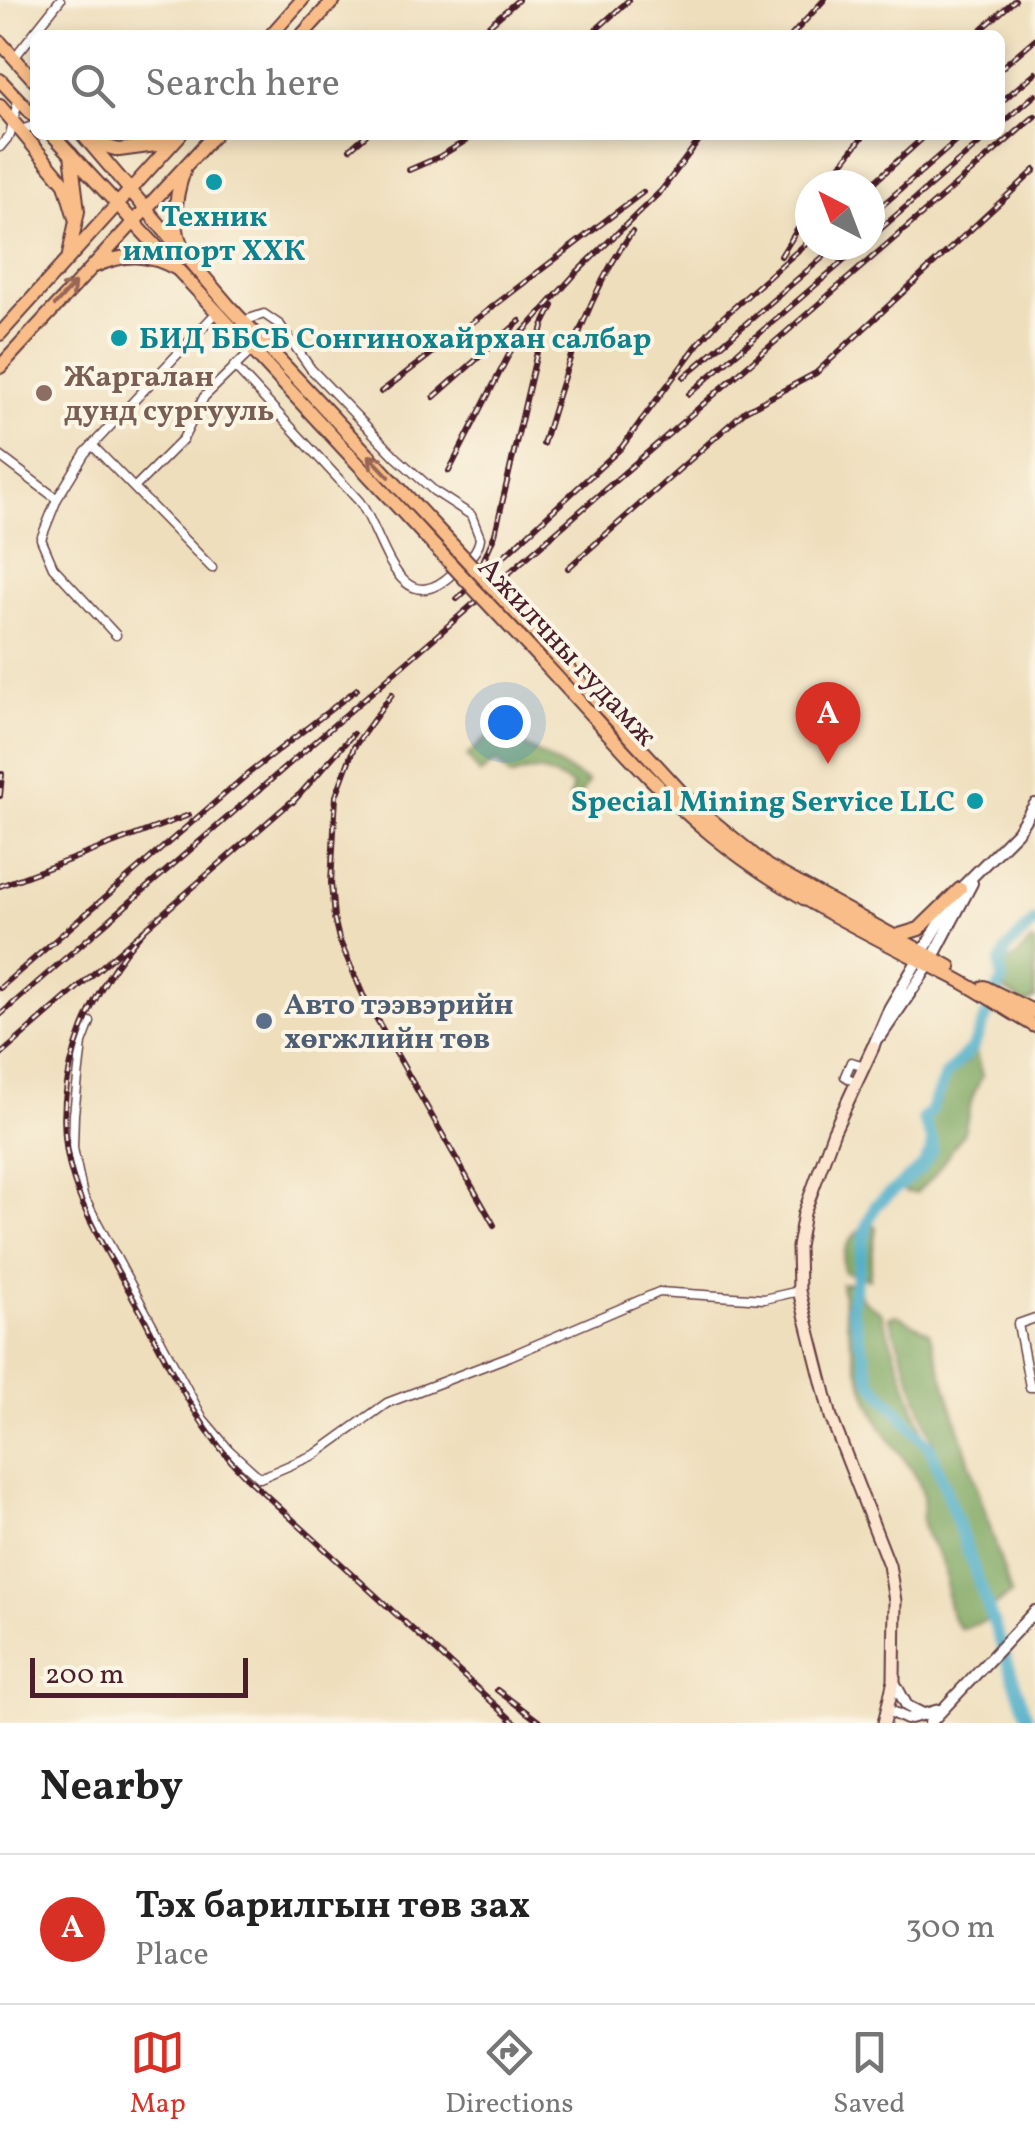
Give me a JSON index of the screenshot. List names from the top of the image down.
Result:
{
  "streets": {
    "main road": ["Ажилчны гудамж"]
  },
  "places": [
    "Техник импорт ХХК",
    "БИД ББСБ Сонгинохайрхан салбар",
    "Жаргалан дунд сургууль",
    "Special Mining Service LLC",
    "Авто тээвэрийн хөгжлийн төв"
  ],
  "scale_bar": "200 m",
  "north": "top left",
  "page": {
    "search": "Search here",
    "pins": "A",
    "scale": "200 m",
    "heading": "Nearby",
    "list": [
      {
        "mark": "A",
        "name": "Тэх барилгын төв зах",
        "note": "Place",
        "value": "300 m"
      }
    ],
    "nav": ["Map", "Directions", "Saved"]
  }
}
